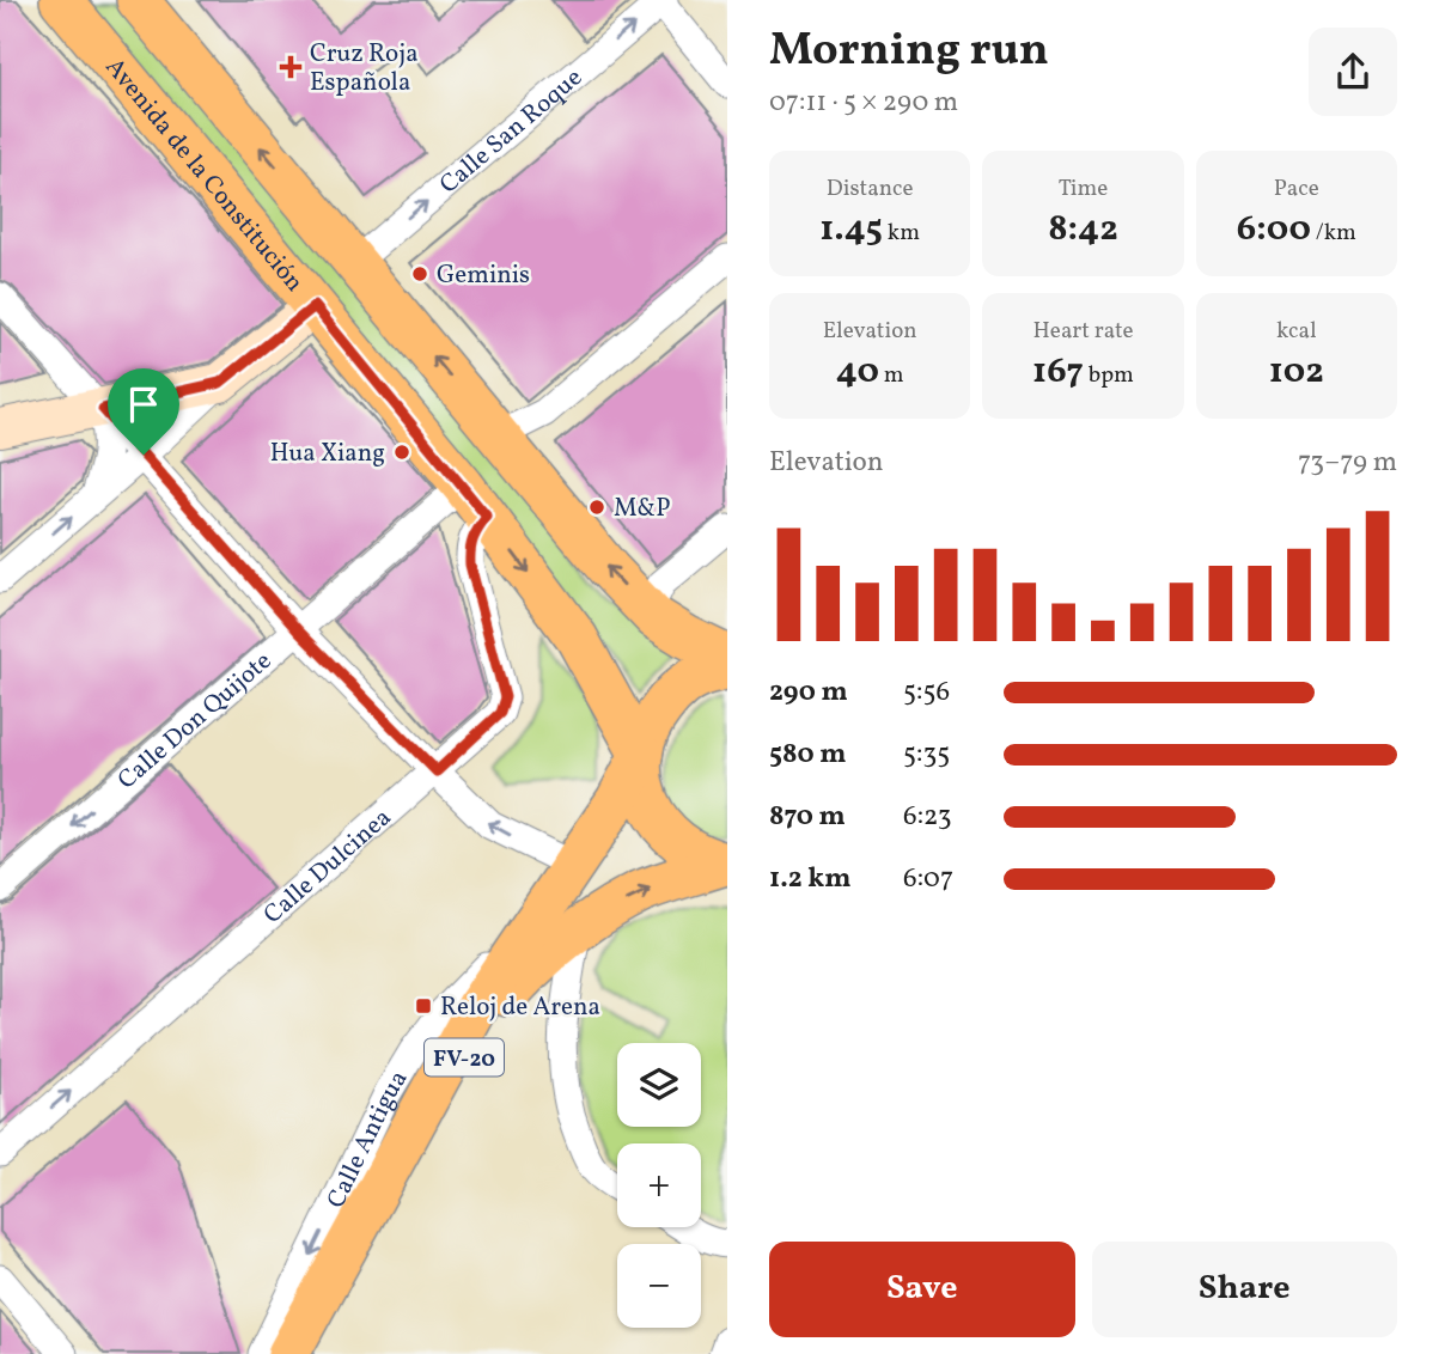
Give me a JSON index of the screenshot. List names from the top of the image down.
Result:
{
  "streets": {
    "main road": ["Avenida de la Constitución", "FV-20"],
    "street": [
      "Calle San Roque",
      "Calle Don Quijote",
      "Calle Dulcinea",
      "Calle Antigua"
    ]
  },
  "crossings": [
    ["Avenida de la Constitución", "Calle Don Quijote"],
    ["Avenida de la Constitución", "Calle Dulcinea"],
    ["Avenida de la Constitución", "FV-20"],
    ["Calle Don Quijote", "Calle Dulcinea"],
    ["FV-20", "Calle Antigua"]
  ],
  "one_way": ["Calle Dulcinea", "Calle Antigua"],
  "places": {
    "health": ["Cruz Roja Española"],
    "other": ["Geminis", "Hua Xiang", "M&P"],
    "transit": ["Reloj de Arena"]
  },
  "page": {
    "heading": ["Morning run", "07:11 · 5 × 290 m"],
    "stats": [
      ["Distance", "1.45 km"],
      ["Time", "8:42"],
      ["Pace", "6:00 /km"],
      ["Elevation", "40 m"],
      ["Heart rate", "167 bpm"],
      ["kcal", "102"]
    ],
    "chart": ["Elevation", "73–79 m"],
    "list": [
      {
        "name": "290 m",
        "note": "5:56"
      },
      {
        "name": "580 m",
        "note": "5:35"
      },
      {
        "name": "870 m",
        "note": "6:23"
      },
      {
        "name": "1.2 km",
        "note": "6:07"
      }
    ],
    "map_buttons": ["+", "−"],
    "buttons": ["Save", "Share"]
  }
}
